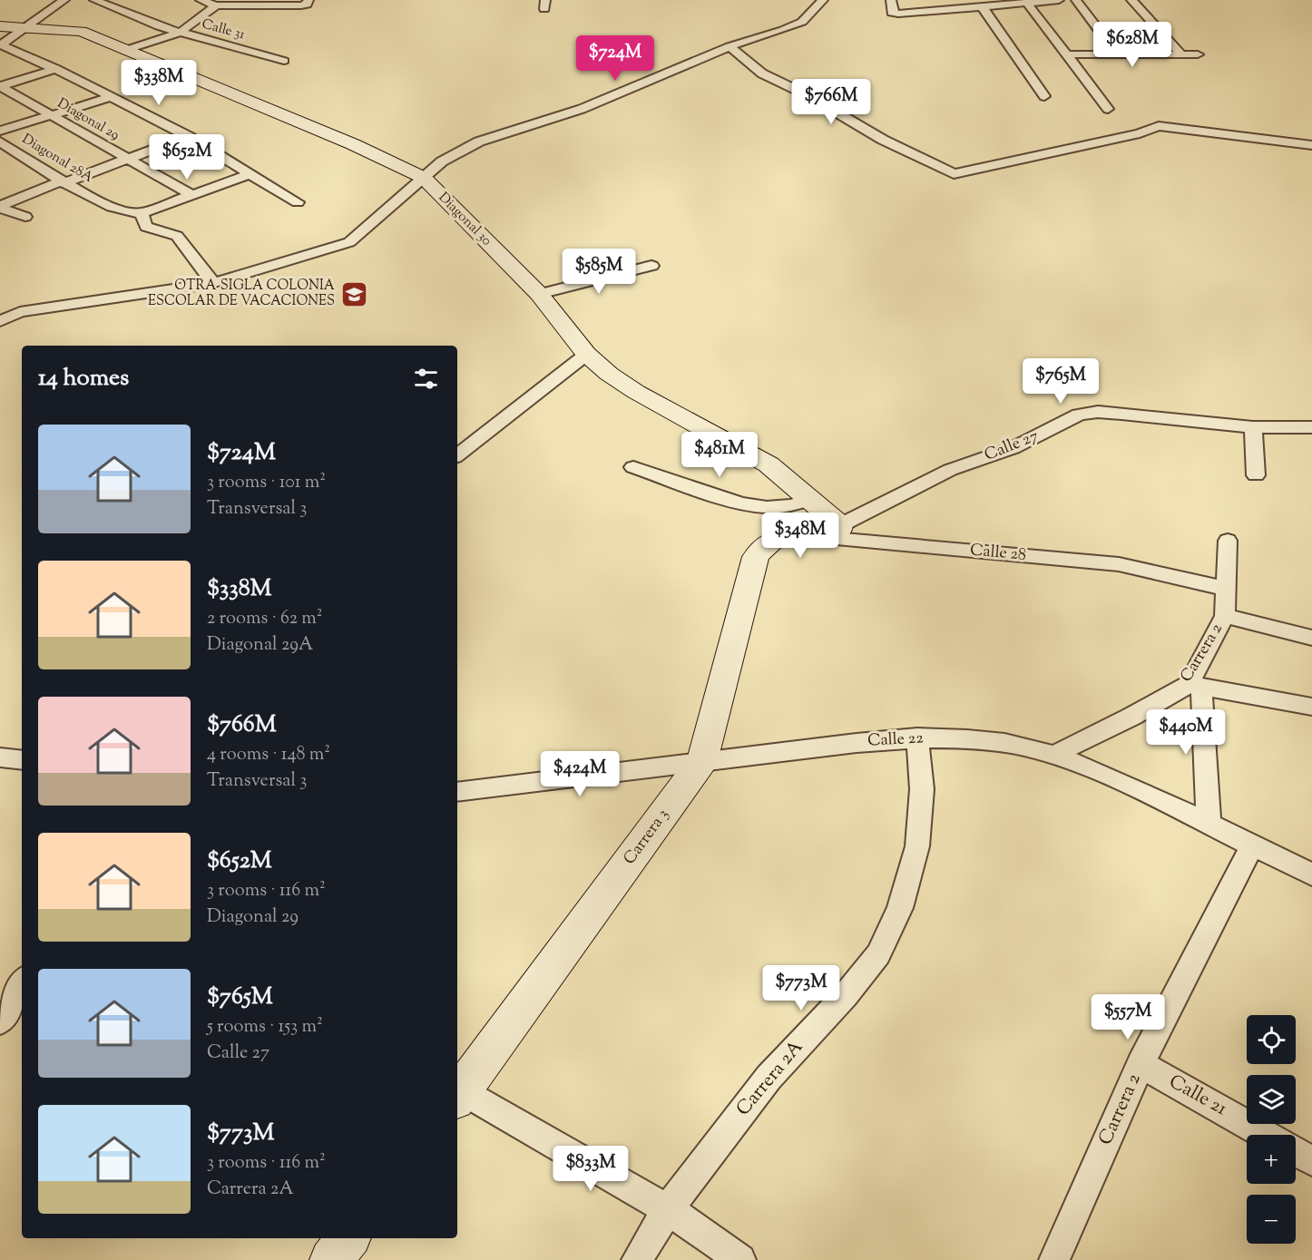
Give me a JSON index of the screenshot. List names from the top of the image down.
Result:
{
  "streets": {
    "street": [
      "Calle 31",
      "Diagonal 29",
      "Diagonal 28A",
      "Diagonal 30",
      "Calle 27",
      "Calle 28",
      "Carrera 2",
      "Calle 22",
      "Carrera 3",
      "Carrera 2A",
      "Calle 21"
    ]
  },
  "crossings": [
    ["Diagonal 30", "Calle 27"],
    ["Diagonal 30", "Calle 28"],
    ["Calle 27", "Calle 28"],
    ["Calle 28", "Carrera 2"],
    ["Calle 28", "Carrera 3"],
    ["Carrera 2", "Calle 22"],
    ["Carrera 2", "Calle 21"],
    ["Calle 22", "Carrera 3"],
    ["Calle 22", "Carrera 2A"]
  ],
  "places": {
    "school or university": ["OTRA-SIGLA COLONIA ESCOLAR DE VACACIONES"]
  },
  "page": {
    "price": [
      "$628M",
      "$724M",
      "$338M",
      "$766M",
      "$652M",
      "$585M",
      "$765M",
      "$481M",
      "$348M",
      "$440M",
      "$424M",
      "$773M",
      "$557M",
      "$833M"
    ],
    "heading": "14 homes",
    "list": [
      {
        "name": "$724M",
        "note": "3 rooms · 101 m² · Transversal 3"
      },
      {
        "name": "$338M",
        "note": "2 rooms · 62 m² · Diagonal 29A"
      },
      {
        "name": "$766M",
        "note": "4 rooms · 148 m² · Transversal 3"
      },
      {
        "name": "$652M",
        "note": "3 rooms · 116 m² · Diagonal 29"
      },
      {
        "name": "$765M",
        "note": "5 rooms · 153 m² · Calle 27"
      },
      {
        "name": "$773M",
        "note": "3 rooms · 116 m² · Carrera 2A"
      }
    ],
    "map_buttons": ["+", "−"]
  }
}
